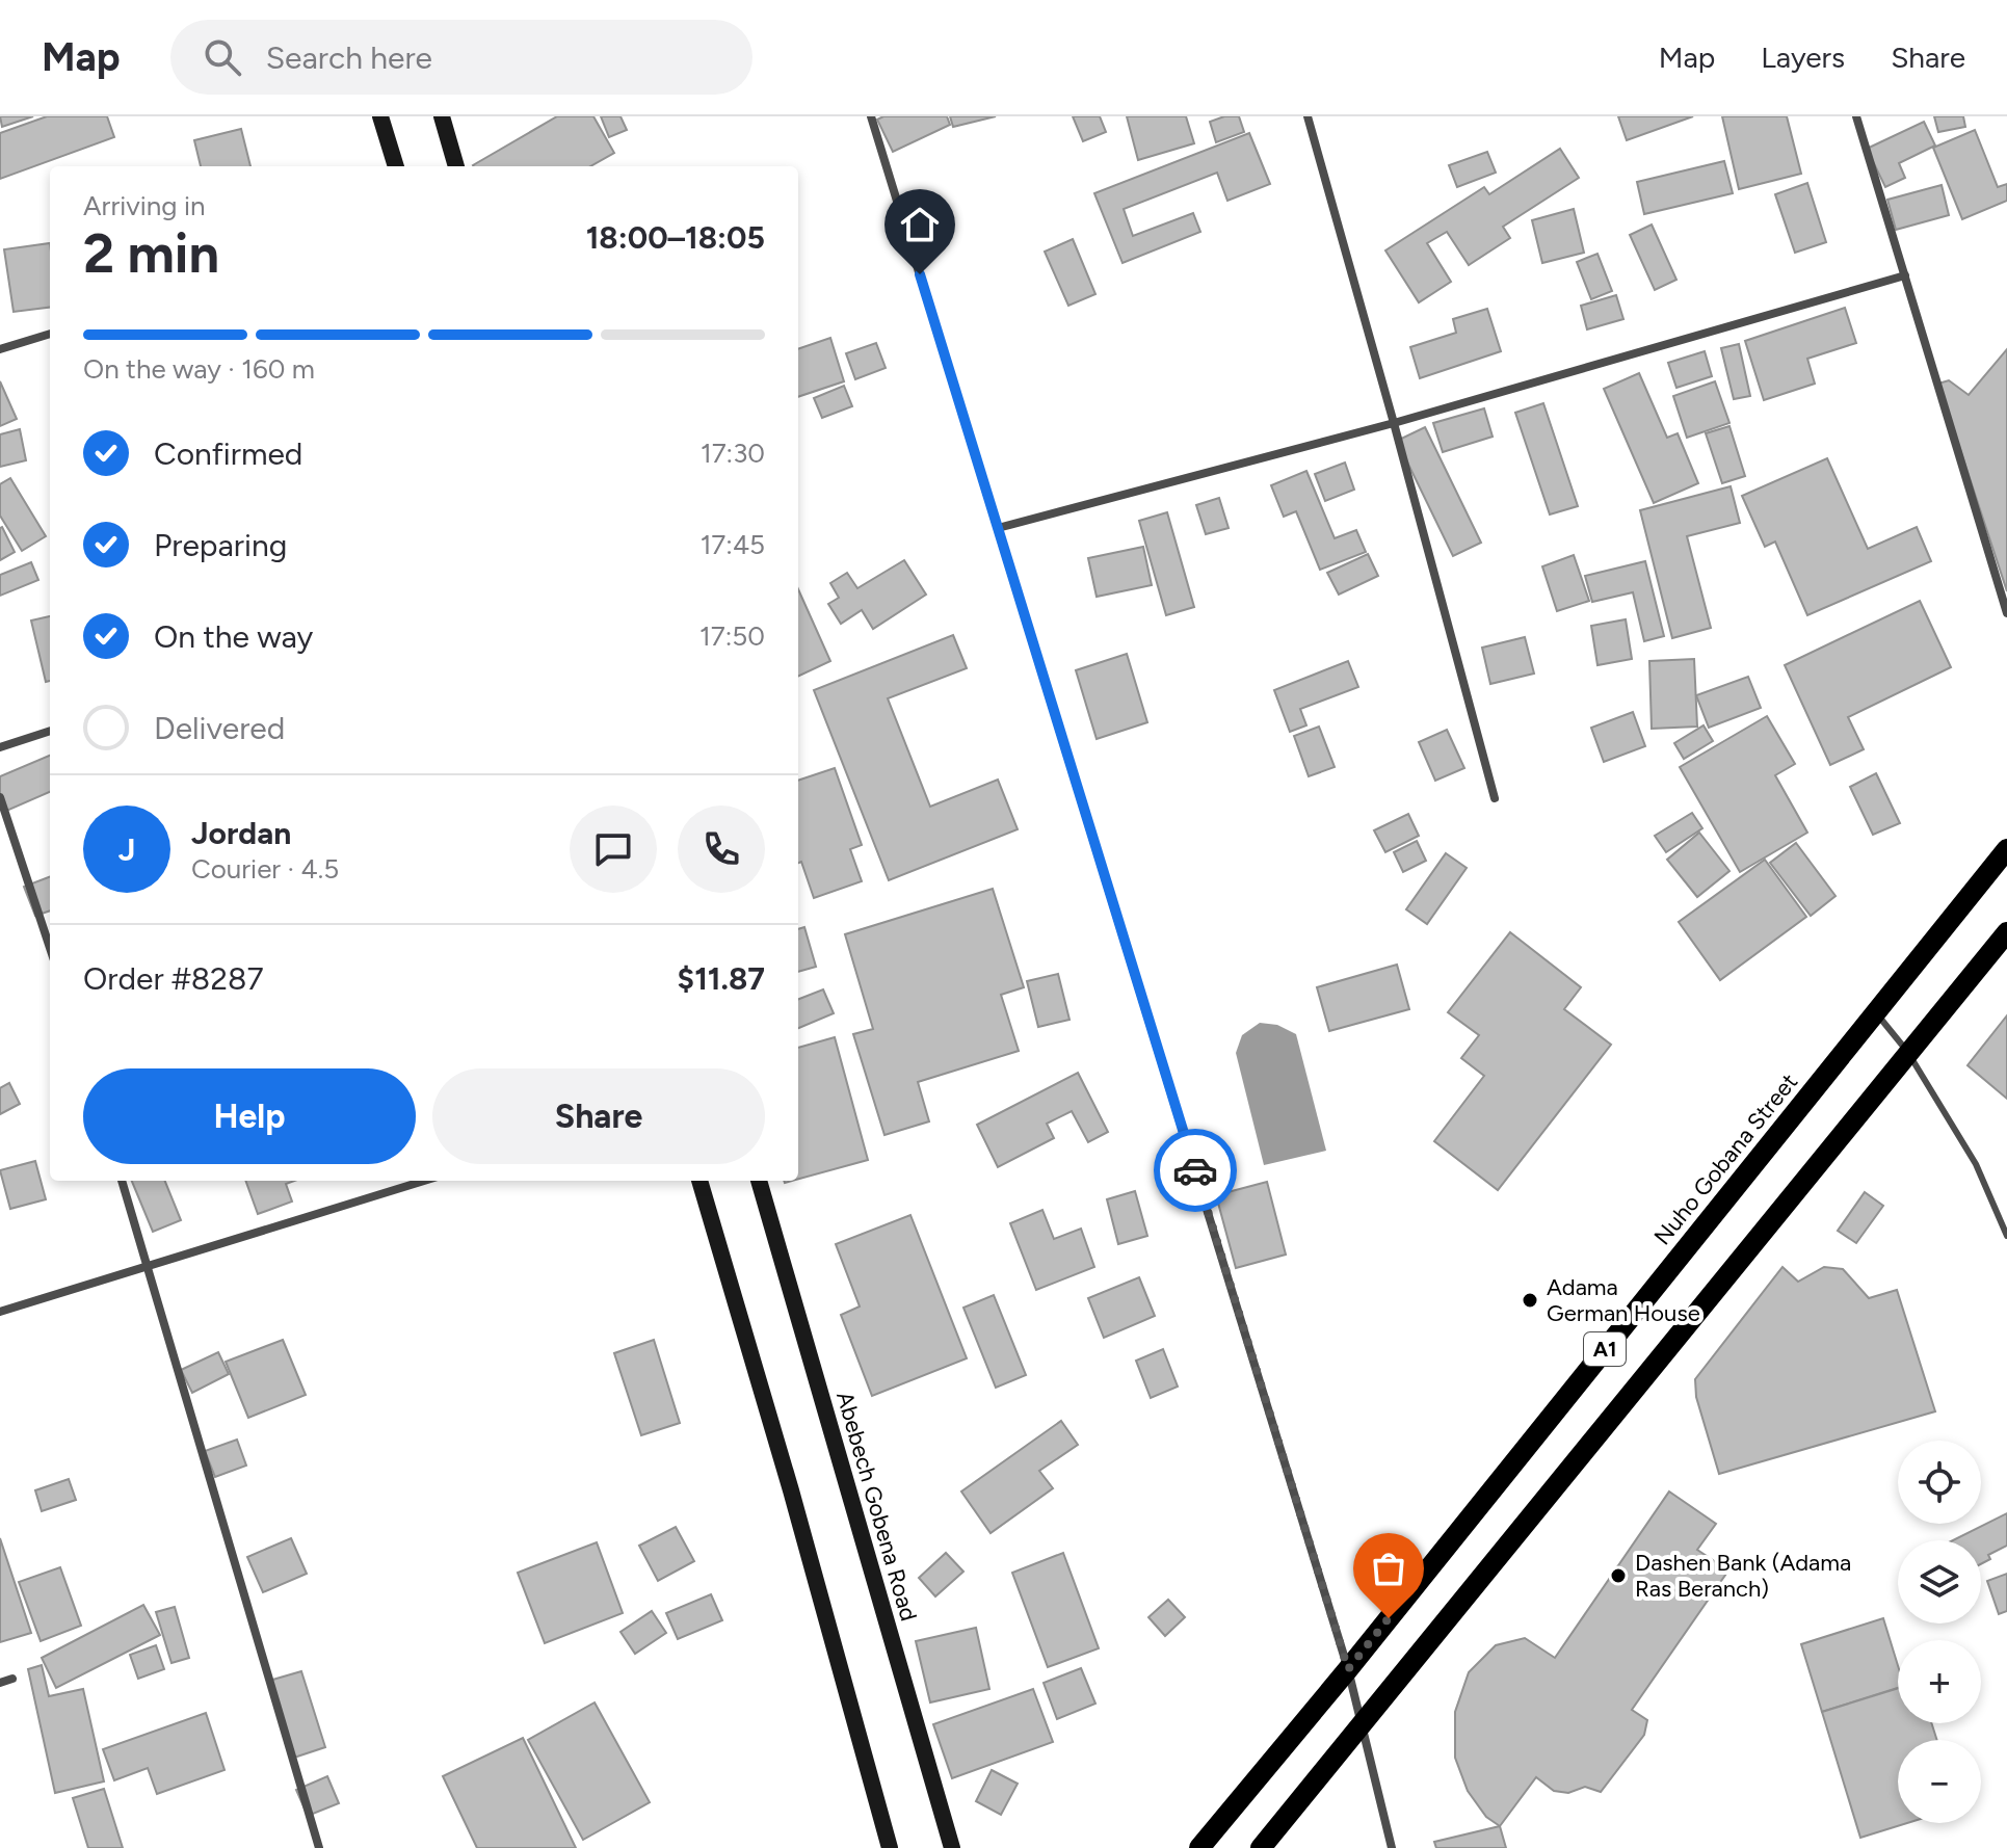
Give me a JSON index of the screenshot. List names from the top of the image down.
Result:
{
  "streets": {
    "main road": ["Nuho Gobana Street", "A1"],
    "street": ["Abebech Gobena Road"]
  },
  "places": ["Adama German House", "Dashen Bank (Adama Ras Beranch)"],
  "page": {
    "header": "Map",
    "search": "Search here",
    "nav": ["Map", "Layers", "Share"],
    "heading": ["2 min", "Arriving in", "18:00–18:05"],
    "panel": [
      "Jordan",
      "Courier · 4.5",
      "Order #8287",
      "$11.87"
    ],
    "bar": "On the way · 160 m",
    "list": [
      ["Confirmed", "17:30"],
      ["Preparing", "17:45"],
      ["On the way", "17:50"],
      "Delivered"
    ],
    "round": "J",
    "buttons": ["Help", "Share"],
    "map_buttons": ["+", "−"]
  }
}
